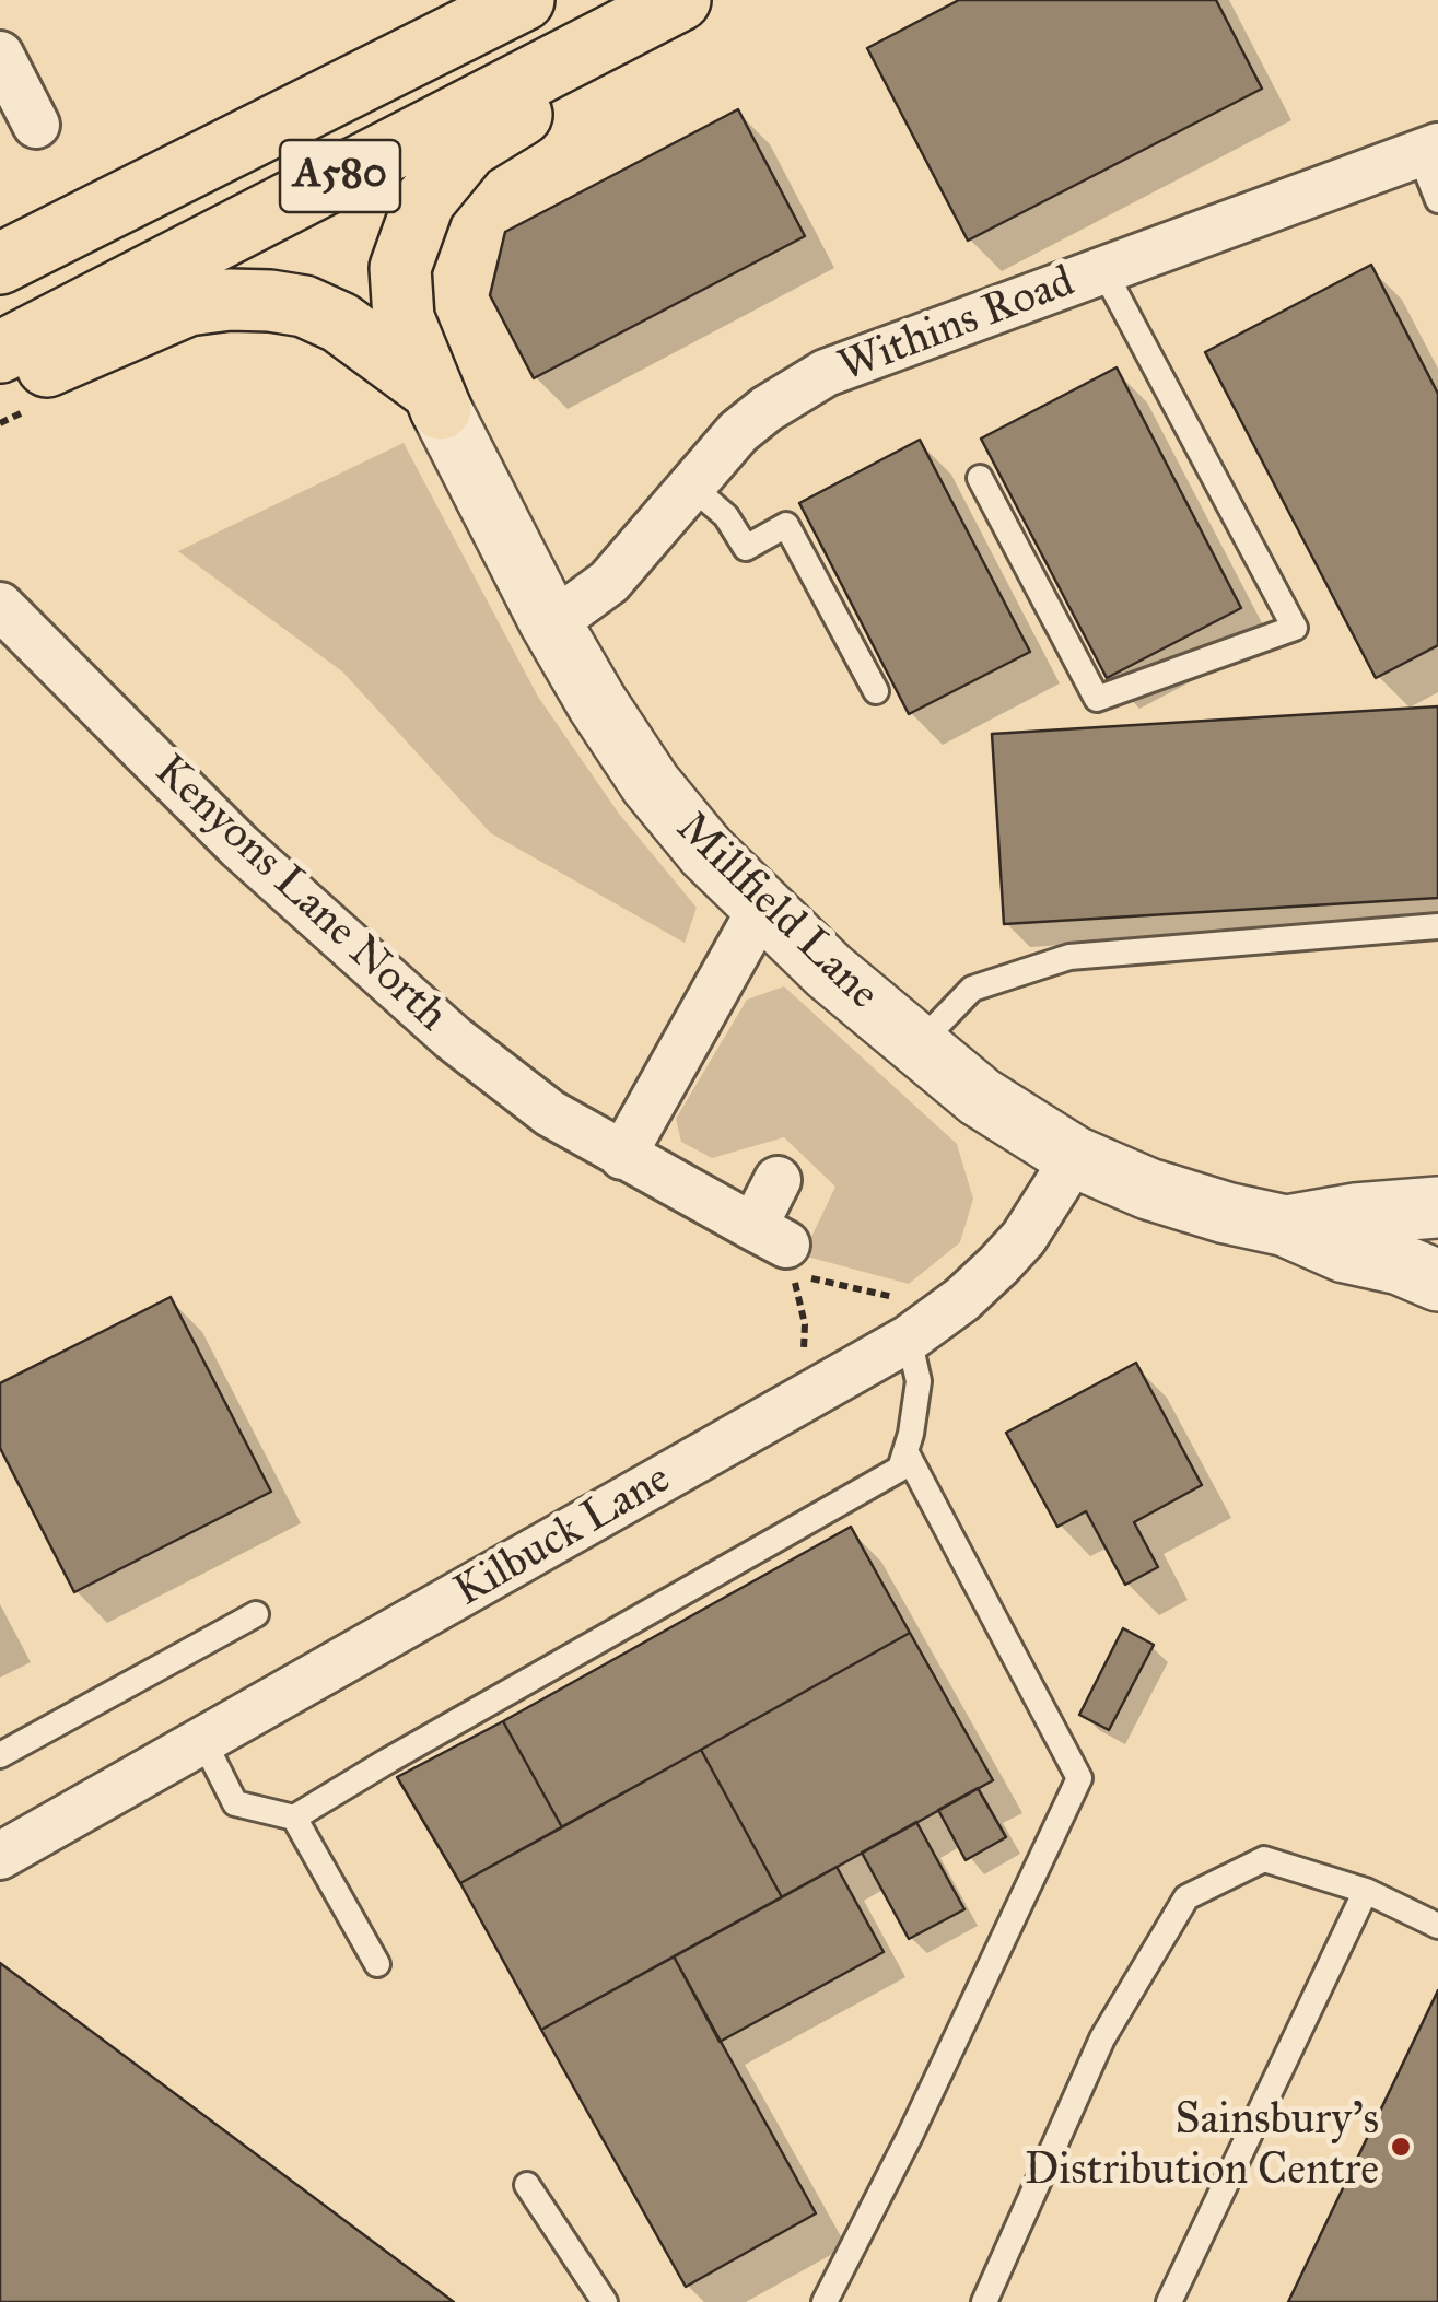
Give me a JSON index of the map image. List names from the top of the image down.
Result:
{
  "streets": {
    "highway": ["A580"],
    "street": [
      "Withins Road",
      "Kenyons Lane North",
      "Millfield Lane",
      "Kilbuck Lane"
    ]
  },
  "crossings": [
    ["Withins Road", "Millfield Lane"],
    ["Millfield Lane", "Kilbuck Lane"]
  ],
  "places": ["Sainsbury's Distribution Centre"]
}
